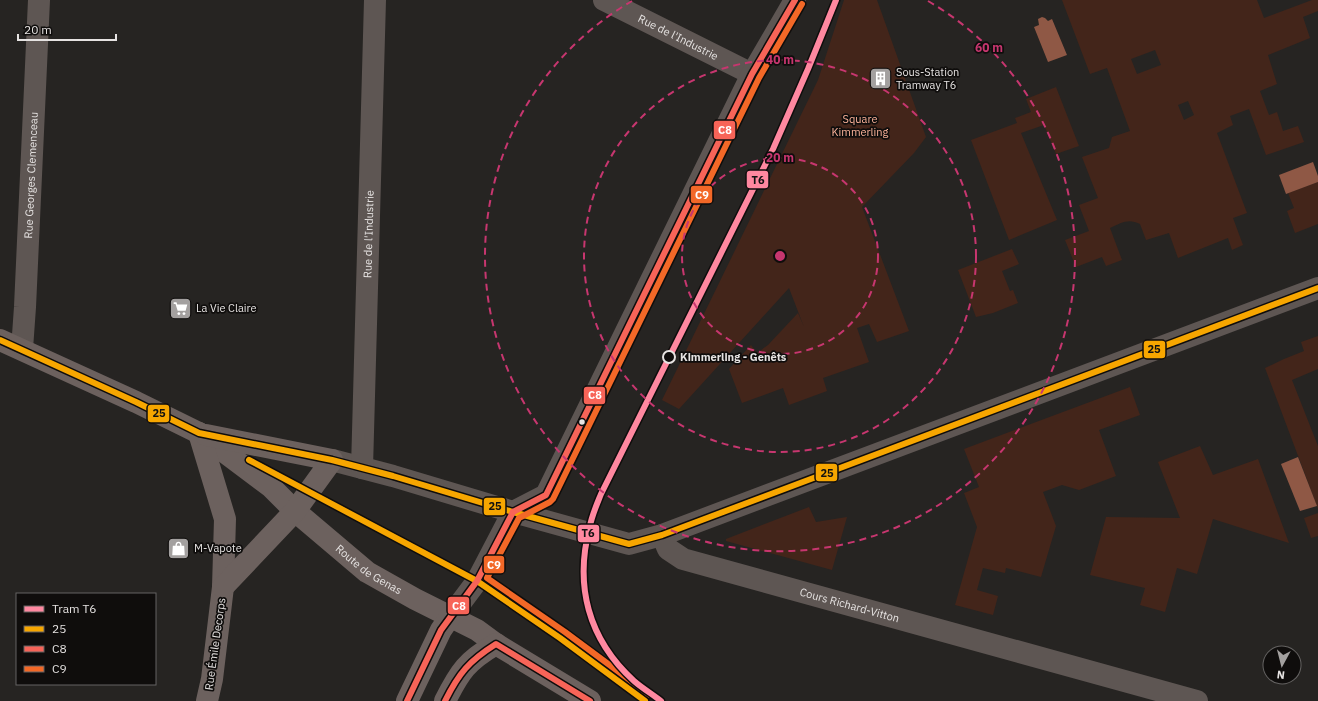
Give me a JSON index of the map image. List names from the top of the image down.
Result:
{
  "streets": {
    "street": [
      "Rue de l'Industrie",
      "Rue Georges Clemenceau",
      "Route de Genas",
      "Cours Richard-Vitton",
      "Rue Émile Decorps"
    ]
  },
  "crossings": [
    ["Rue Georges Clemenceau", "Route de Genas"],
    ["Route de Genas", "Rue Émile Decorps"]
  ],
  "parks": ["Square Kimmerling"],
  "places": {
    "building": ["Sous-Station Tramway T6"],
    "supermarket": ["La Vie Claire"],
    "other": ["Kimmerling - Genêts"],
    "shop": ["M-Vapote"]
  },
  "lines": [
    "tram line T6",
    "transit line C8",
    "transit line C9",
    "transit line 25"
  ],
  "legend": [
    "Tram T6",
    "25",
    "C8",
    "C9"
  ],
  "scale_bar": "20 m",
  "north": "bottom",
  "rings": ["60 m", "40 m", "20 m"]
}
